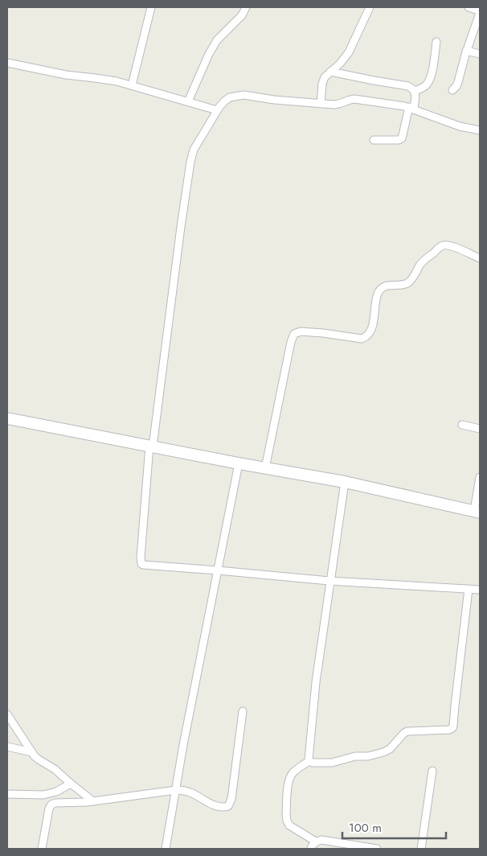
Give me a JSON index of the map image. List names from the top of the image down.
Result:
{
  "scale_bar": "100 m"
}
